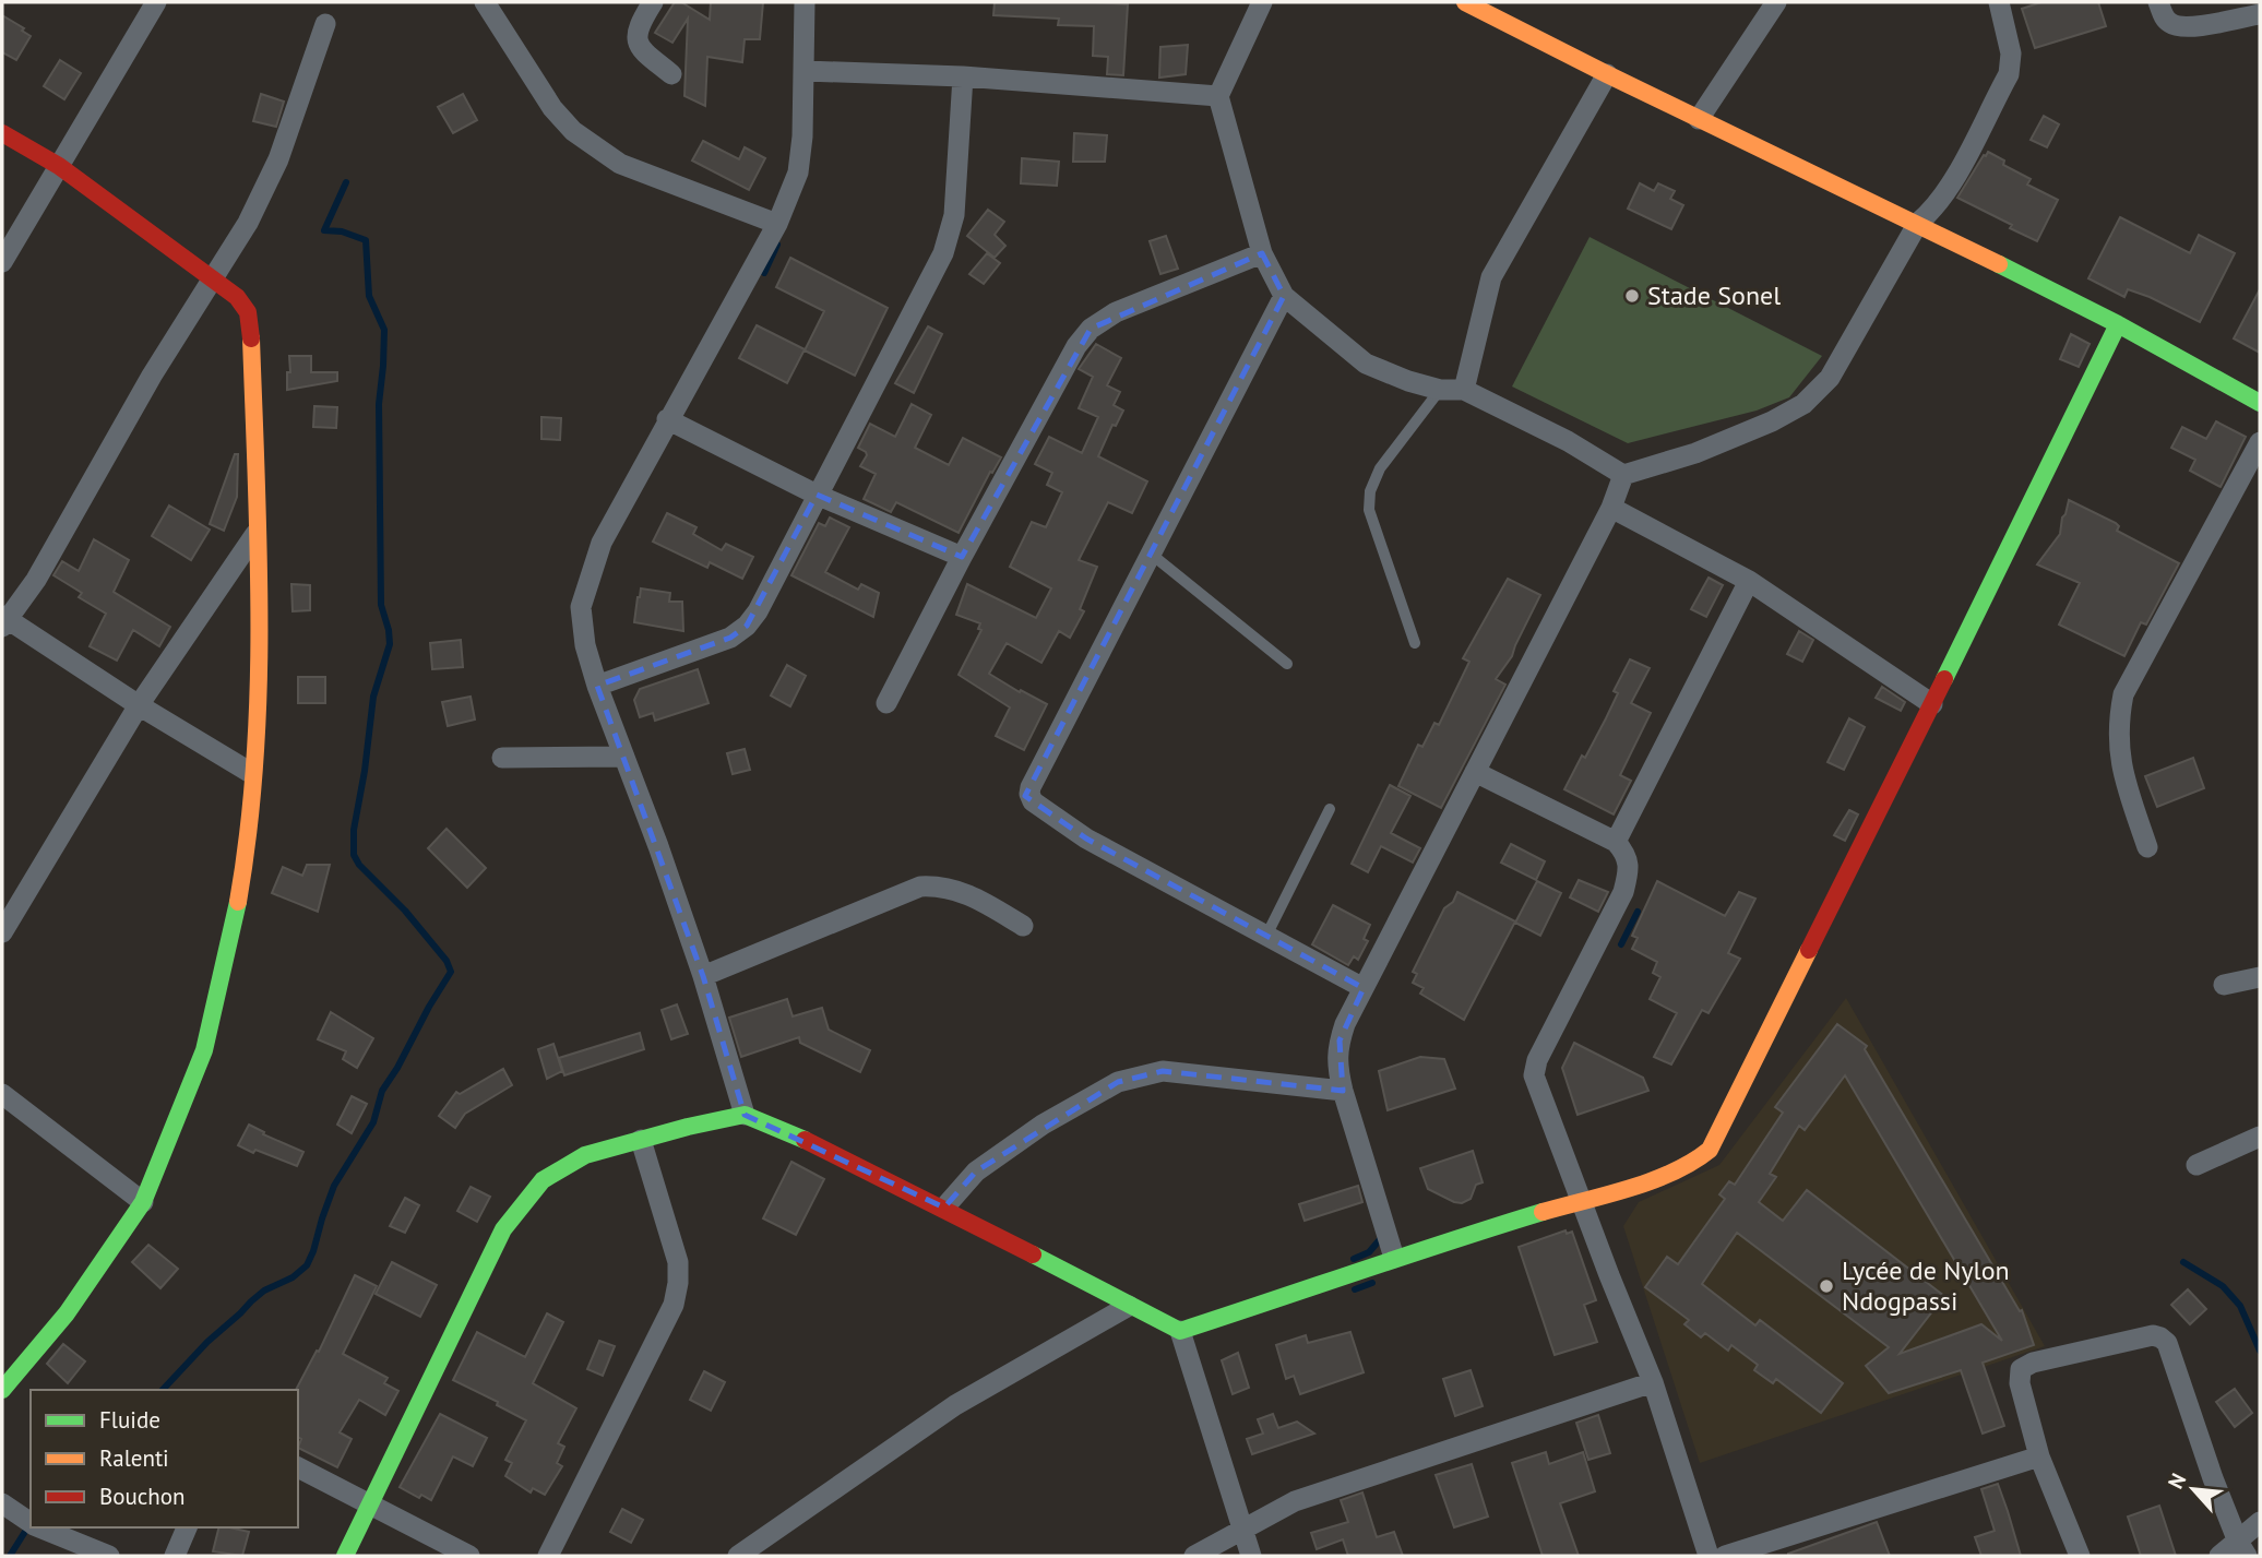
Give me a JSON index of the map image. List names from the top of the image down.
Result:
{
  "places": ["Stade Sonel", "Lycée de Nylon Ndogpassi"],
  "legend": ["Fluide", "Ralenti", "Bouchon"],
  "north": "top left"
}
